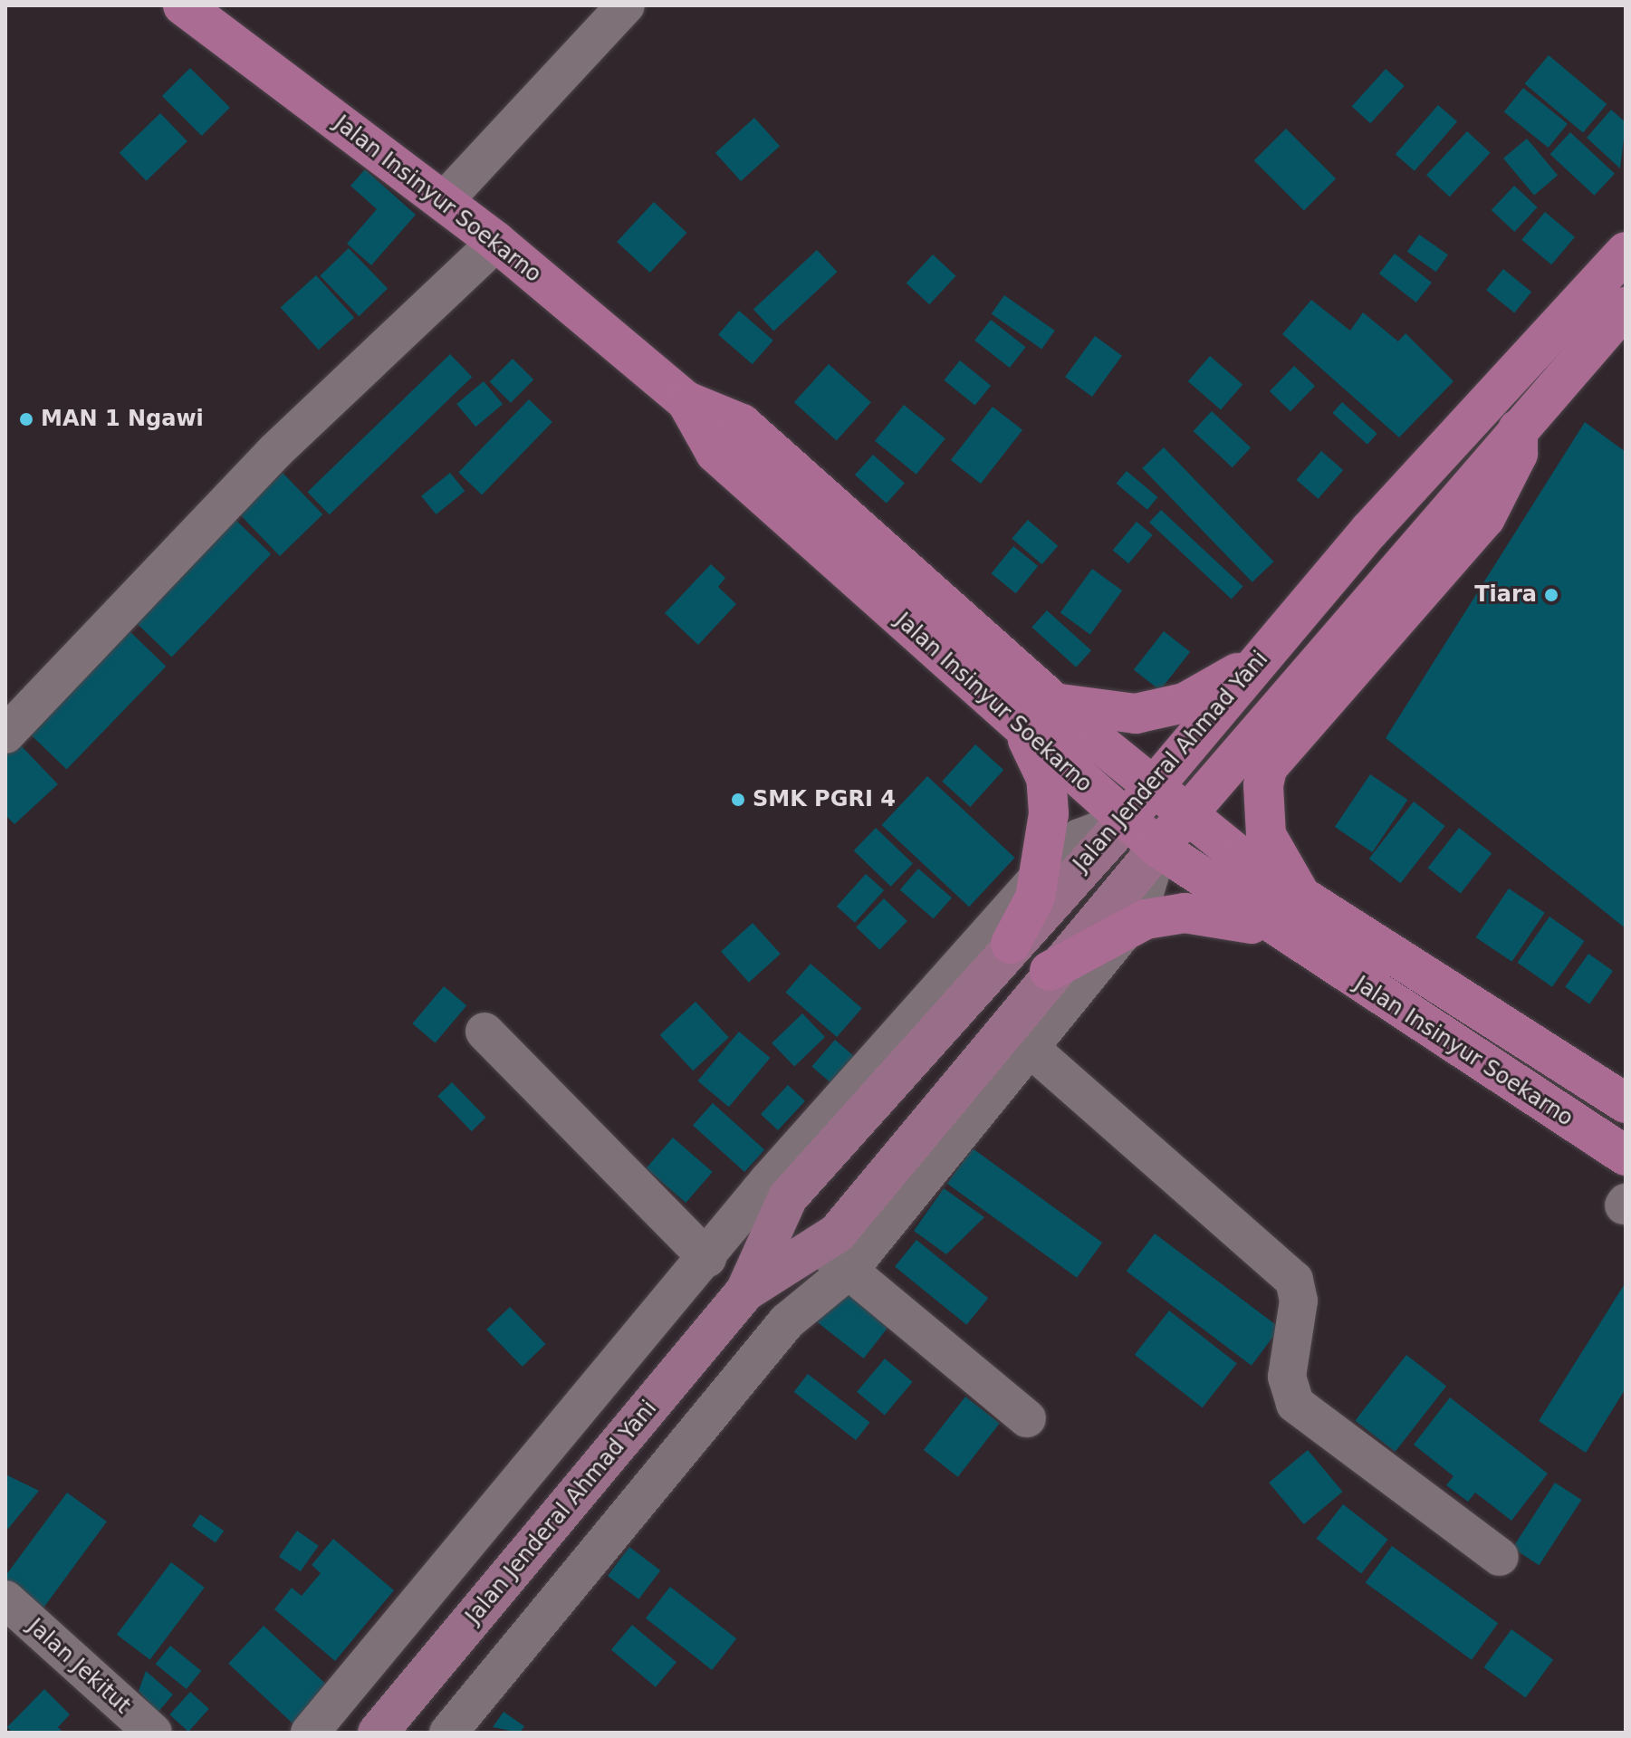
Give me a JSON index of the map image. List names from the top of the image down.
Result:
{
  "streets": {
    "highway": ["Jalan Insinyur Soekarno", "Jalan Jenderal Ahmad Yani"],
    "street": ["Jalan Jekitut"]
  },
  "crossings": [
    ["Jalan Insinyur Soekarno", "Jalan Jenderal Ahmad Yani"]
  ],
  "places": ["MAN 1 Ngawi", "Tiara", "SMK PGRI 4"]
}
